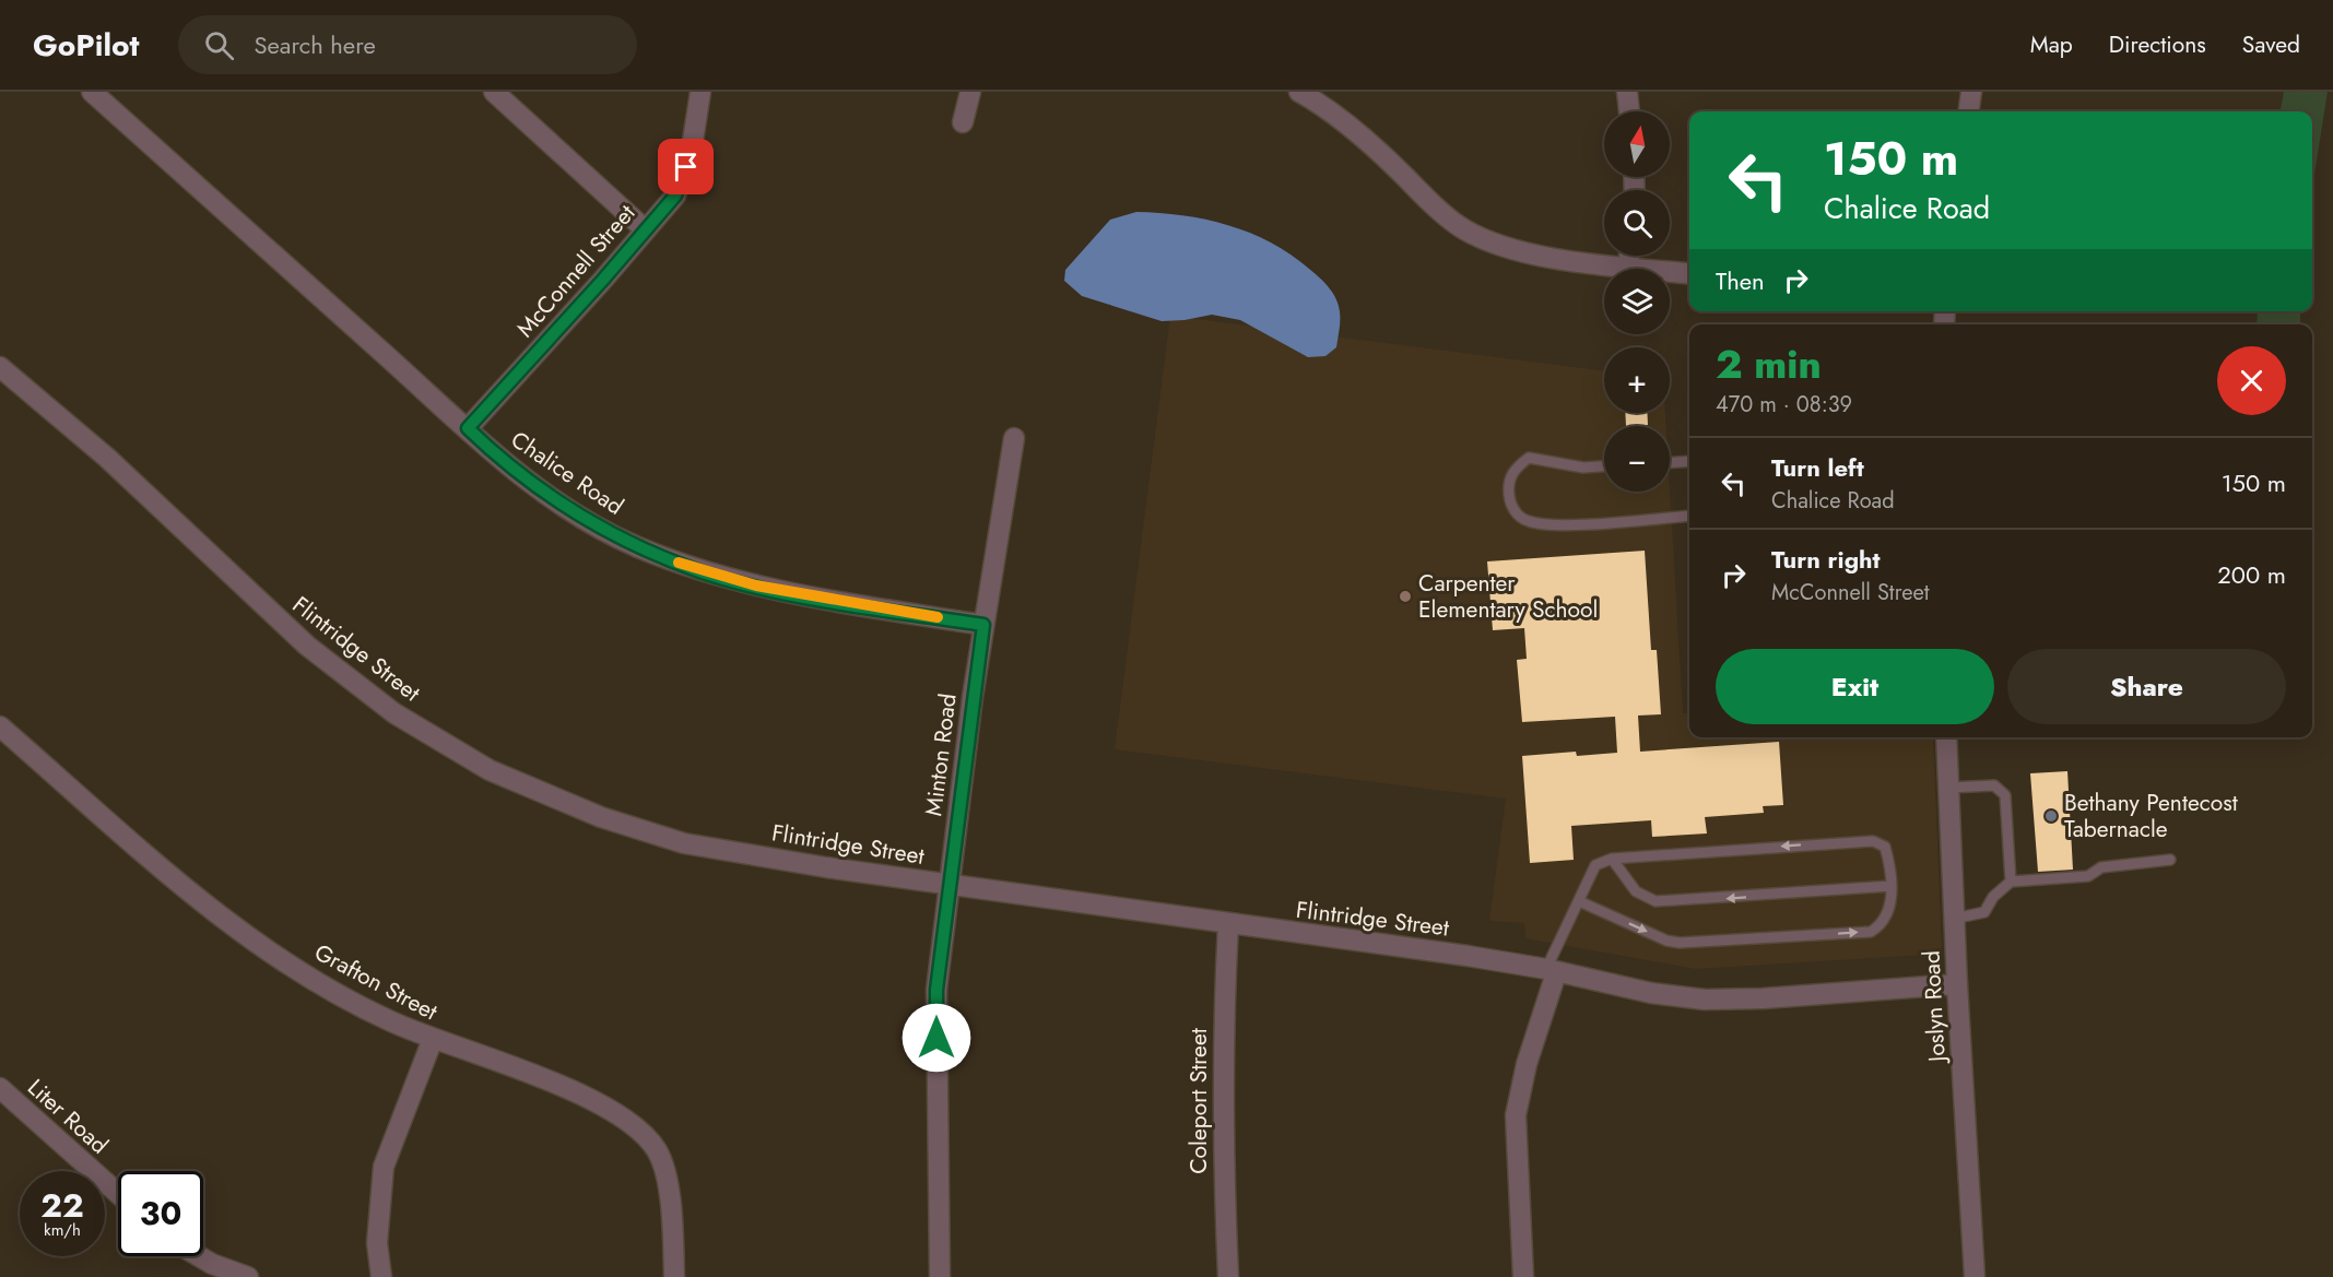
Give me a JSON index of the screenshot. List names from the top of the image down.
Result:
{
  "streets": {
    "street": [
      "McConnell Street",
      "Chalice Road",
      "Flintridge Street",
      "Minton Road",
      "Grafton Street",
      "Joslyn Road",
      "Coleport Street",
      "Liter Road"
    ]
  },
  "crossings": [
    ["McConnell Street", "Chalice Road"],
    ["Chalice Road", "Minton Road"],
    ["Flintridge Street", "Minton Road"],
    ["Flintridge Street", "Joslyn Road"],
    ["Flintridge Street", "Coleport Street"]
  ],
  "places": ["Carpenter Elementary School", "Bethany Pentecost Tabernacle"],
  "north": "top",
  "page": {
    "header": "GoPilot",
    "search": "Search here",
    "nav": ["Map", "Directions", "Saved"],
    "map_buttons": ["+", "−"],
    "turn": ["150 m", "Chalice Road"],
    "then": "Then",
    "heading": ["2 min", "470 m · 08:39"],
    "list": [
      {
        "name": "Turn left",
        "note": "Chalice Road",
        "value": "150 m"
      },
      {
        "name": "Turn right",
        "note": "McConnell Street",
        "value": "200 m"
      }
    ],
    "buttons": ["Exit", "Share"],
    "speed": "22 km/h",
    "limit": "30"
  }
}
